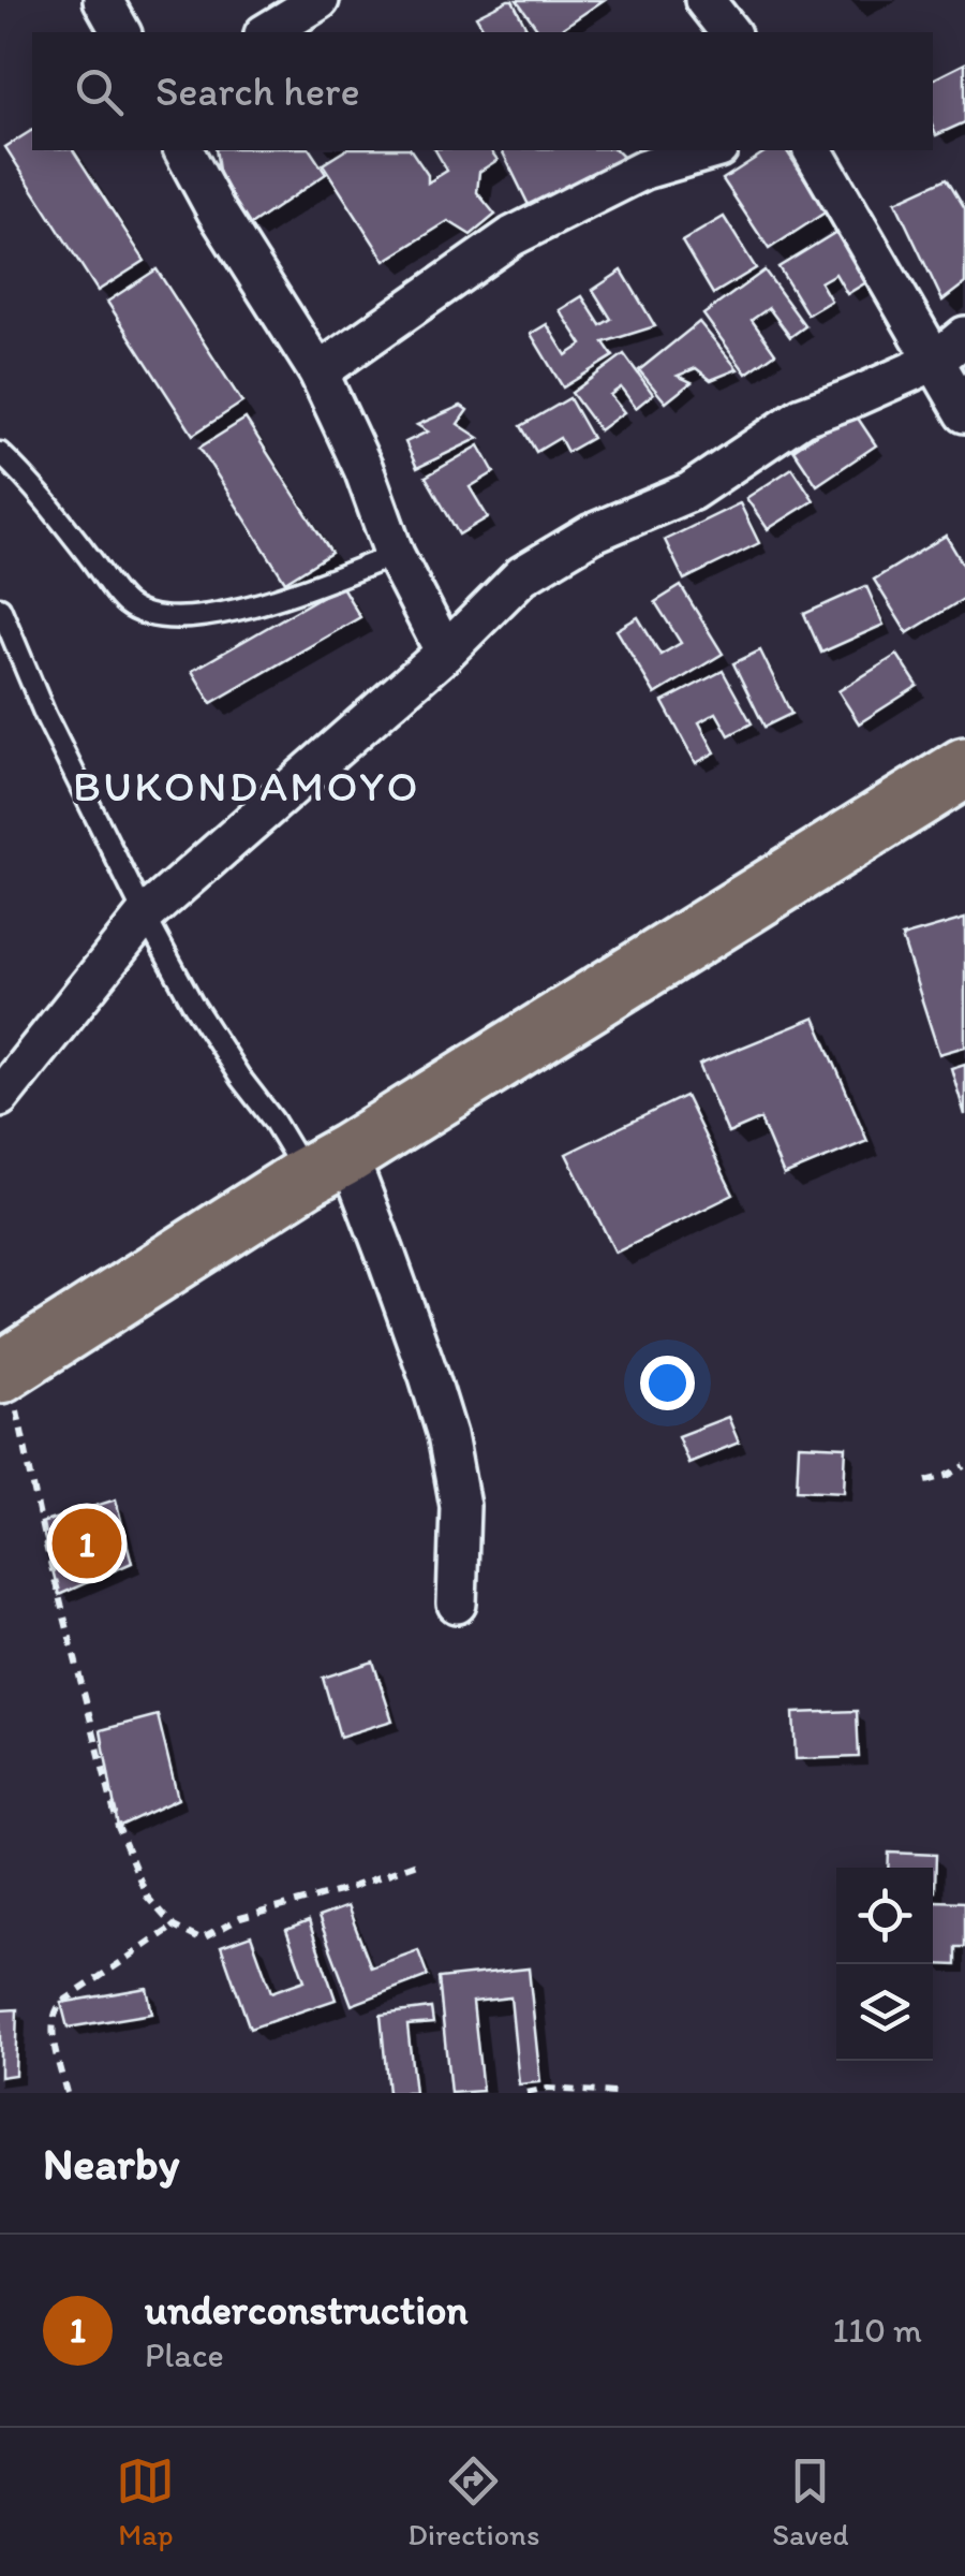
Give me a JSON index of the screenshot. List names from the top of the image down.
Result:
{
  "districts": ["BUKONDAMOYO"],
  "page": {
    "search": "Search here",
    "pins": "1",
    "heading": "Nearby",
    "list": [
      {
        "mark": "1",
        "name": "underconstruction",
        "note": "Place",
        "value": "110 m"
      }
    ],
    "nav": ["Map", "Directions", "Saved"]
  }
}
